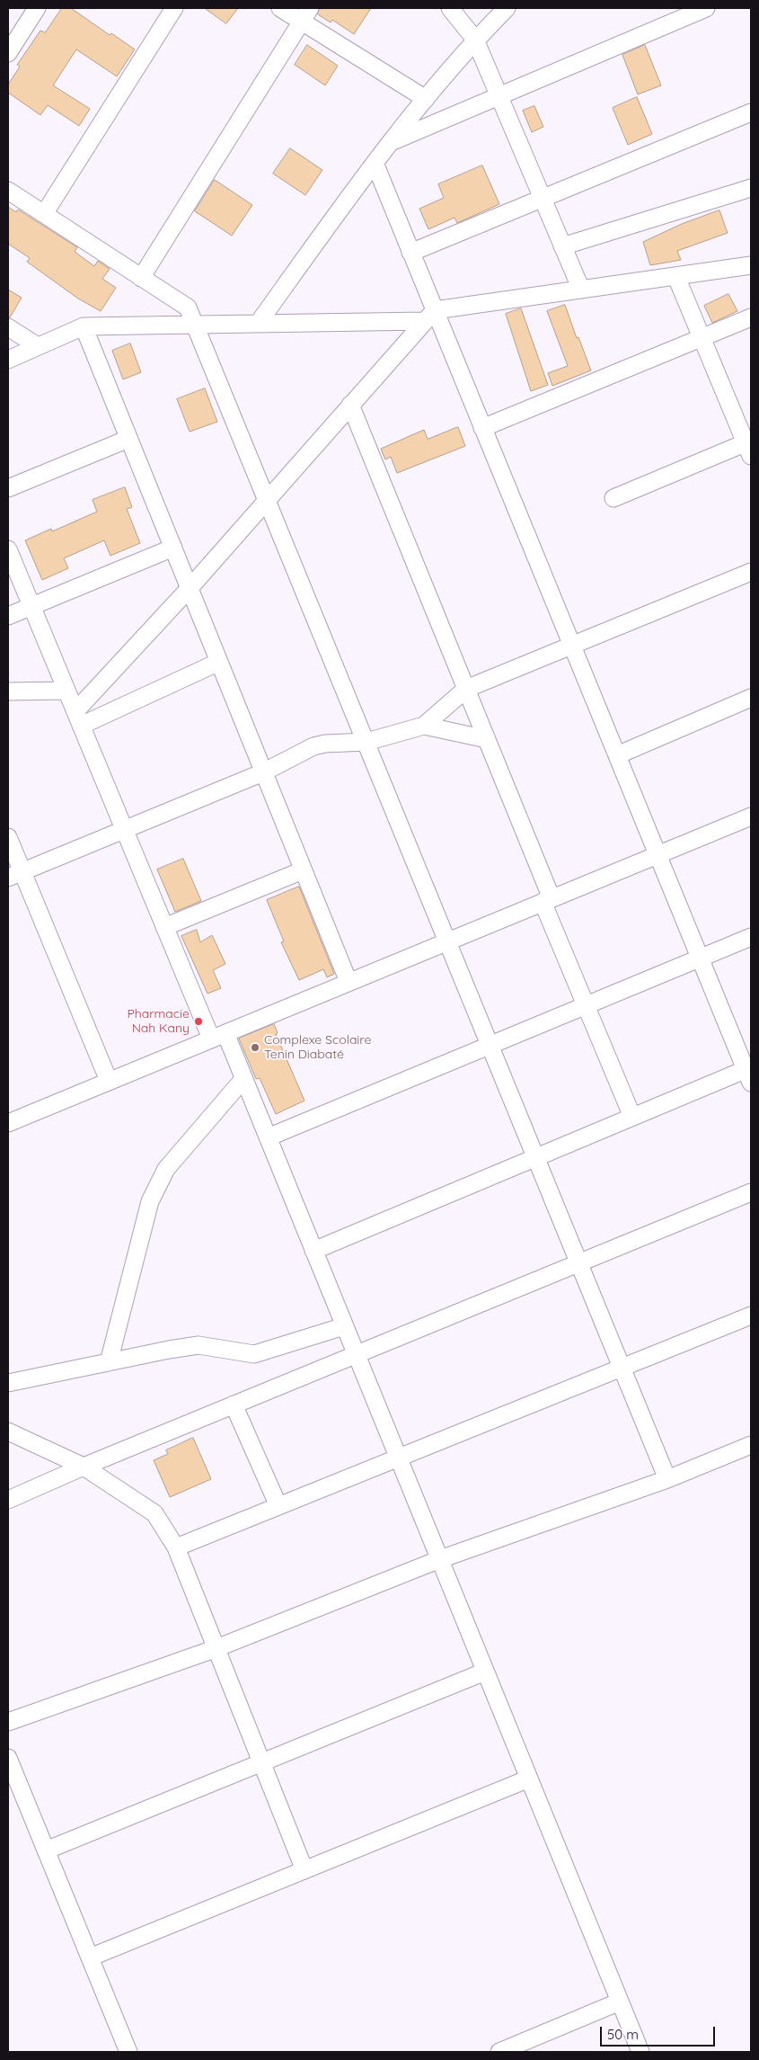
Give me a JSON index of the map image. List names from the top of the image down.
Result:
{
  "places": ["Pharmacie Nah Kany", "Complexe Scolaire Tenin Diabaté"],
  "scale_bar": "50 m"
}
